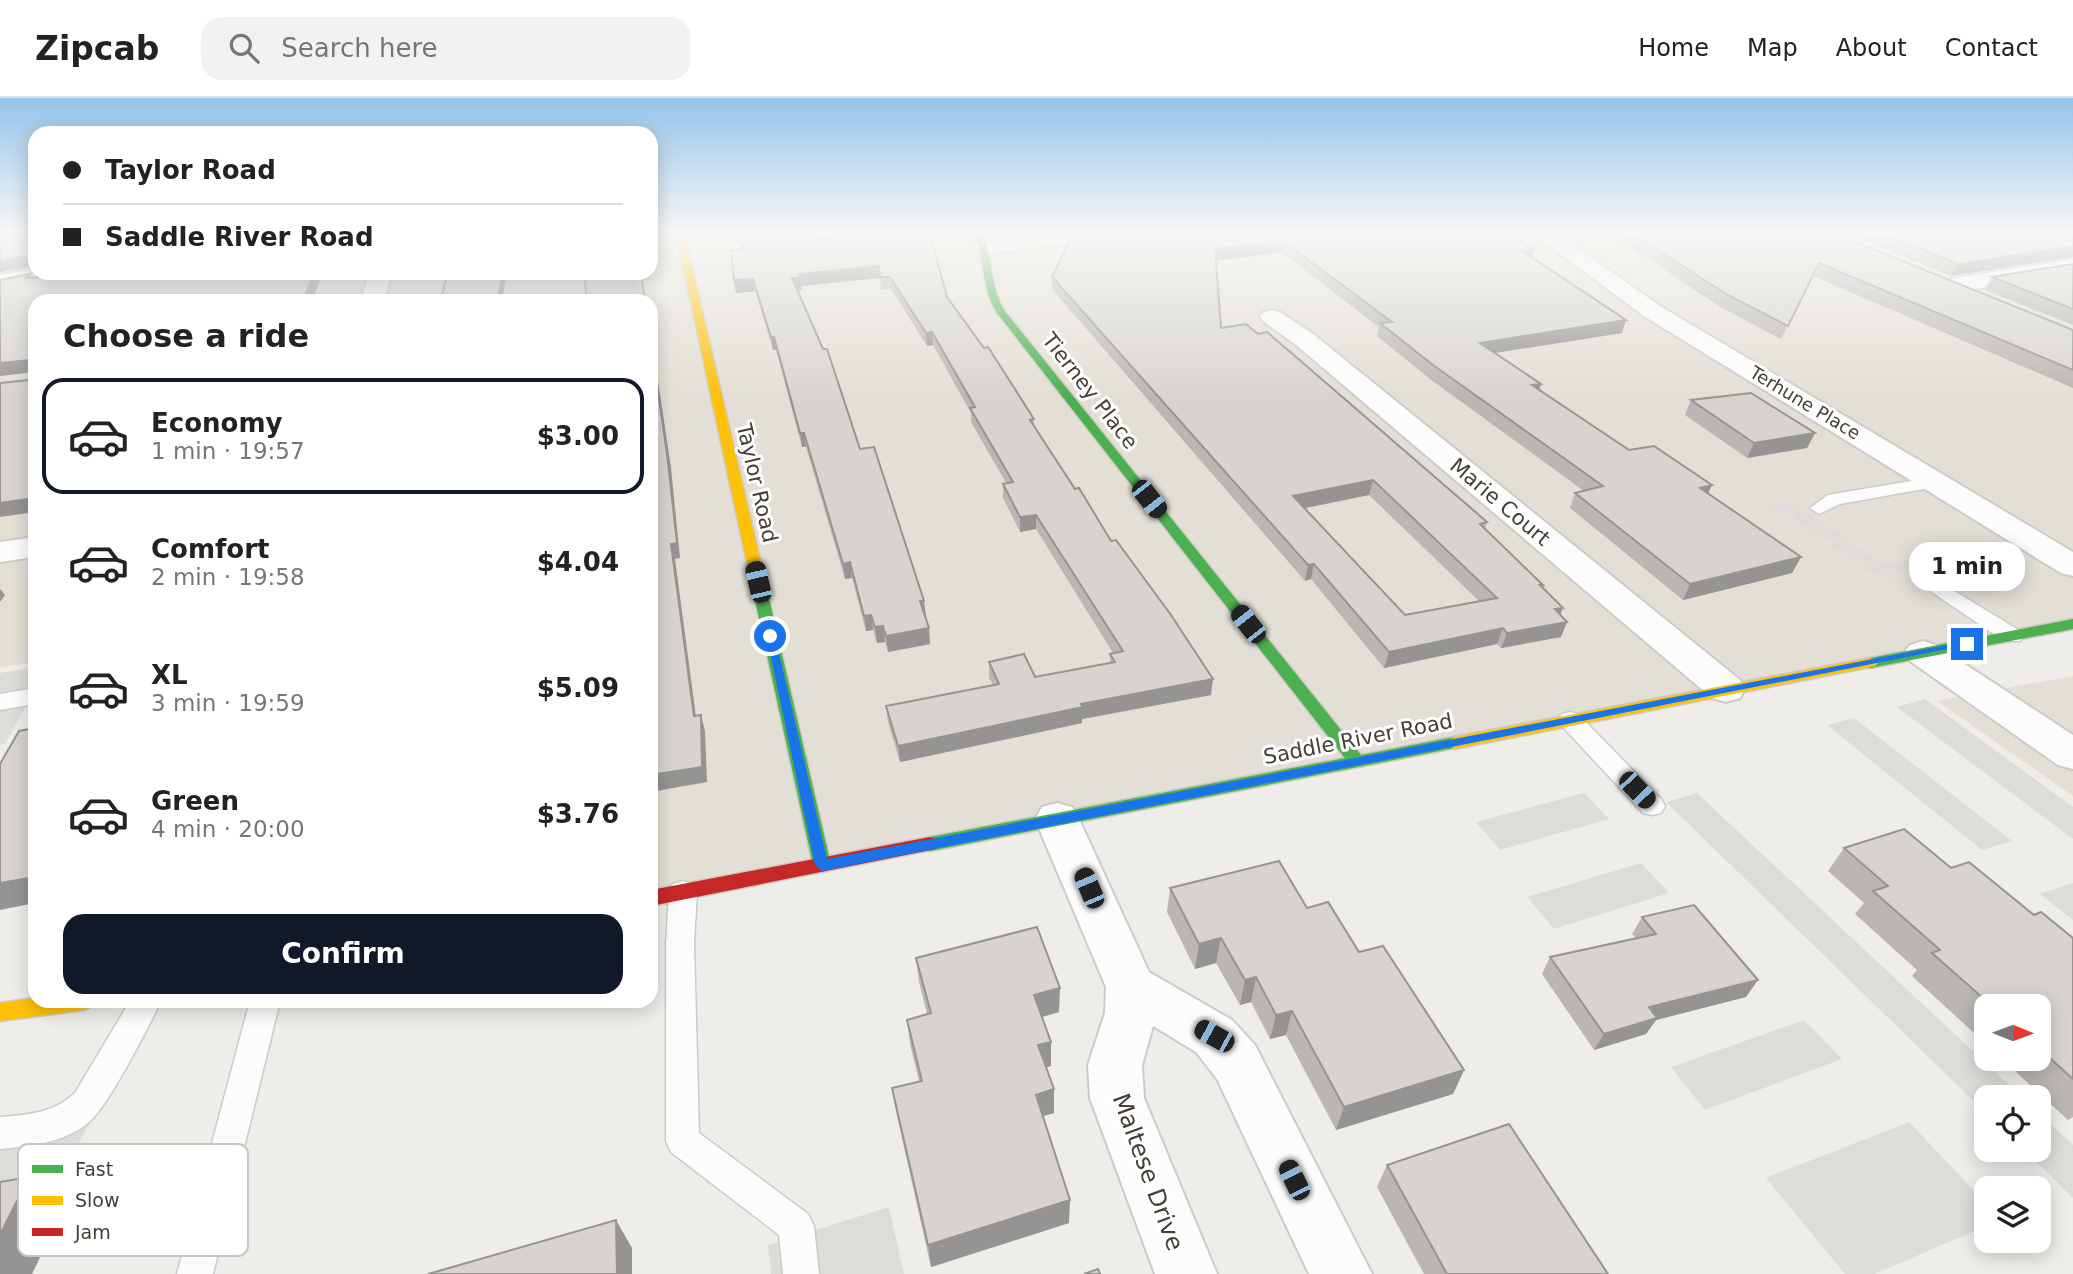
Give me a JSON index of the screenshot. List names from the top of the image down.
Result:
{
  "streets": {
    "street": [
      "Tierney Place",
      "Terhune Place",
      "Taylor Road",
      "Marie Court",
      "Saddle River Road",
      "Maltese Drive"
    ]
  },
  "crossings": [
    ["Tierney Place", "Saddle River Road"],
    ["Taylor Road", "Saddle River Road"],
    ["Marie Court", "Saddle River Road"],
    ["Saddle River Road", "Maltese Drive"]
  ],
  "legend": ["Fast", "Slow", "Jam"],
  "north": "right",
  "page": {
    "header": "Zipcab",
    "search": "Search here",
    "nav": [
      "Home",
      "Map",
      "About",
      "Contact"
    ],
    "banner": ["Taylor Road", "Saddle River Road"],
    "heading": "Choose a ride",
    "list": [
      {
        "name": "Economy",
        "note": "1 min · 19:57",
        "value": "$3.00"
      },
      {
        "name": "Comfort",
        "note": "2 min · 19:58",
        "value": "$4.04"
      },
      {
        "name": "XL",
        "note": "3 min · 19:59",
        "value": "$5.09"
      },
      {
        "name": "Green",
        "note": "4 min · 20:00",
        "value": "$3.76"
      }
    ],
    "bubble": "1 min",
    "buttons": "Confirm"
  }
}
